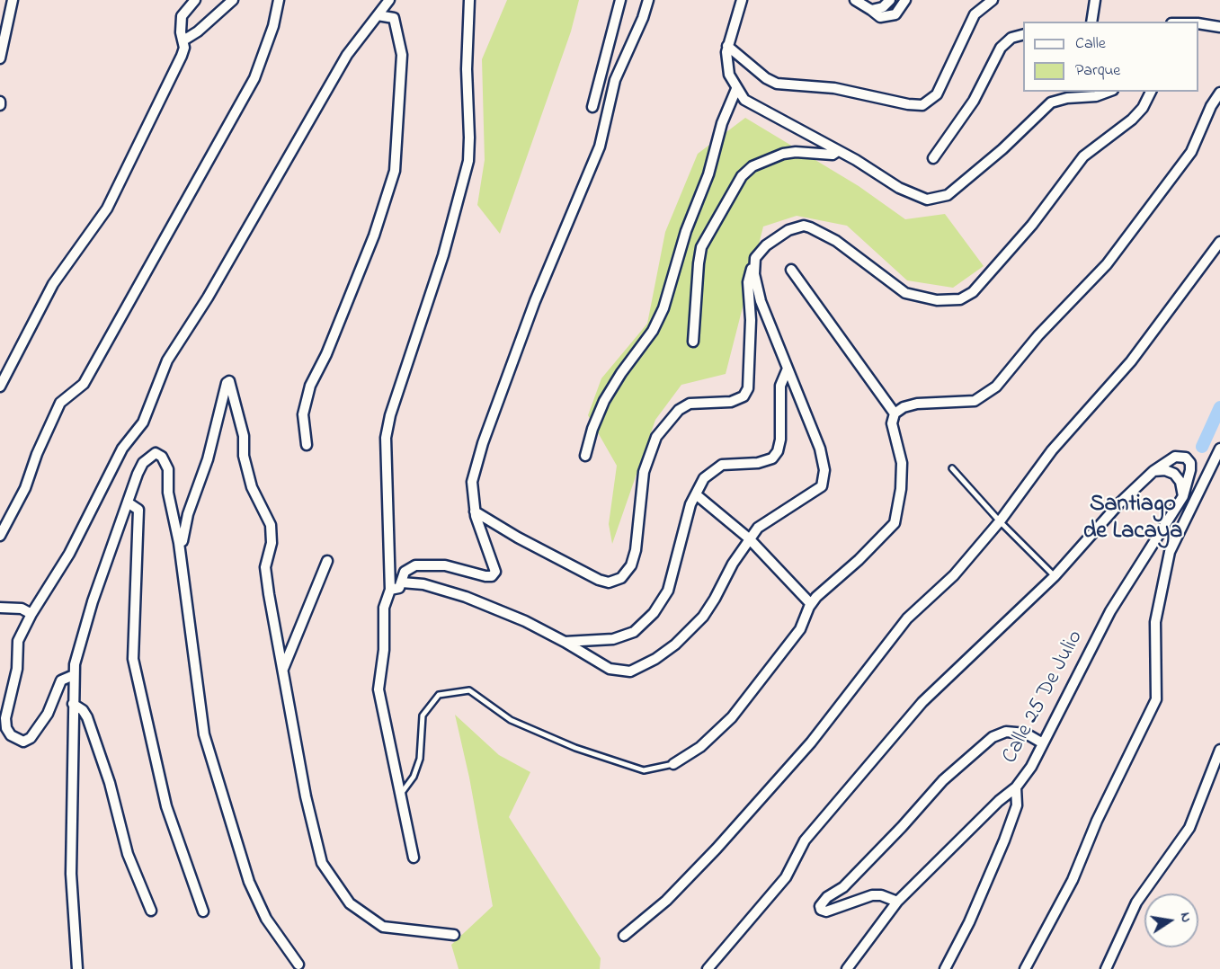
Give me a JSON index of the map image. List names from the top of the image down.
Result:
{
  "streets": {
    "street": ["Calle 25 De Julio"]
  },
  "districts": ["Santiago de Lacaya"],
  "legend": ["Calle", "Parque"],
  "north": "right"
}
